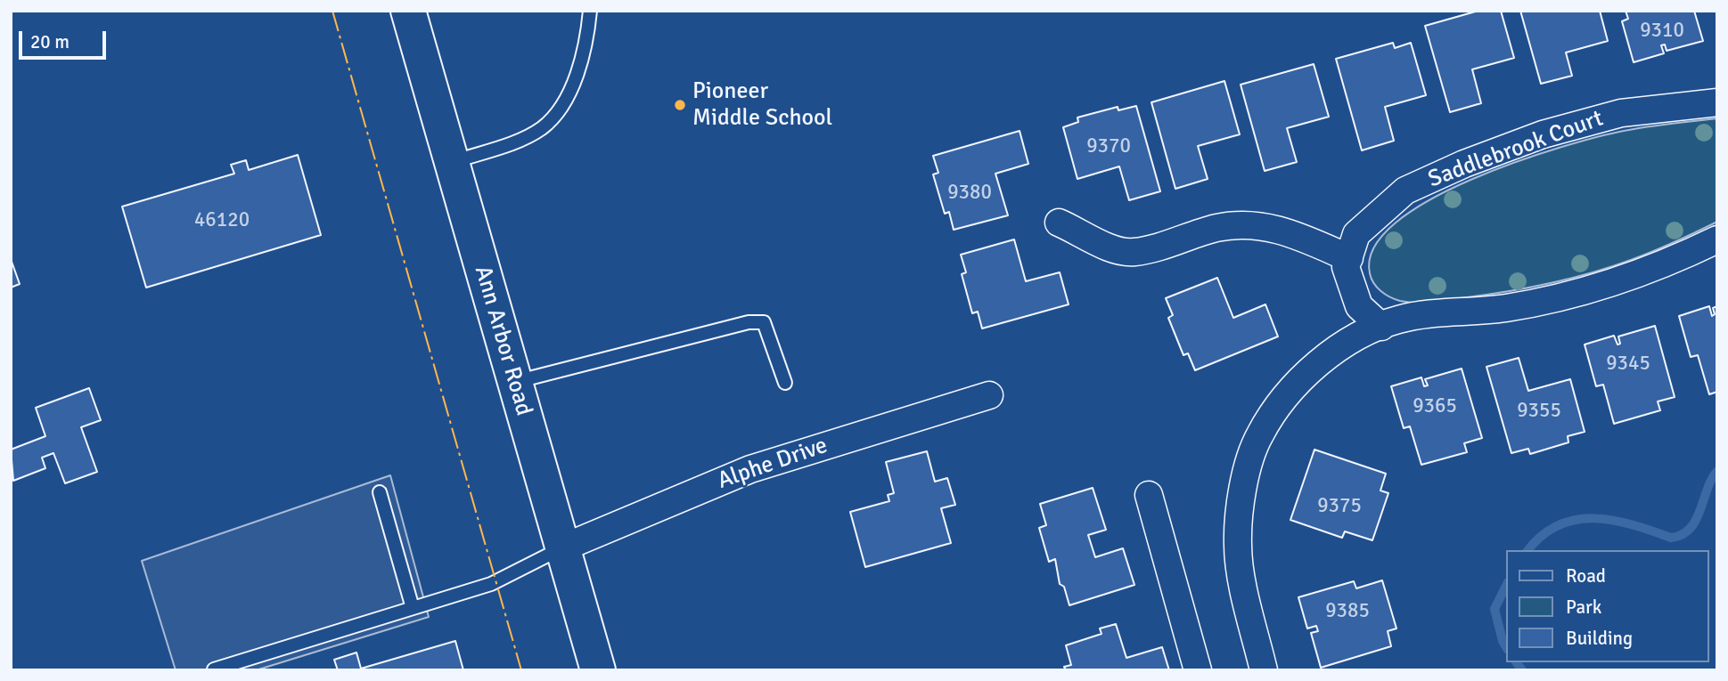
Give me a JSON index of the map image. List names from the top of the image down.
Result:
{
  "streets": {
    "main road": ["Ann Arbor Road"],
    "street": ["Saddlebrook Court", "Alphe Drive"]
  },
  "crossings": [
    ["Ann Arbor Road", "Alphe Drive"]
  ],
  "places": ["Pioneer Middle School"],
  "house_numbers": [
    "9310",
    "9370",
    "9380",
    "46120",
    "9345",
    "9365",
    "9355",
    "9375",
    "9385"
  ],
  "legend": ["Road", "Park", "Building"],
  "scale_bar": "20 m"
}
